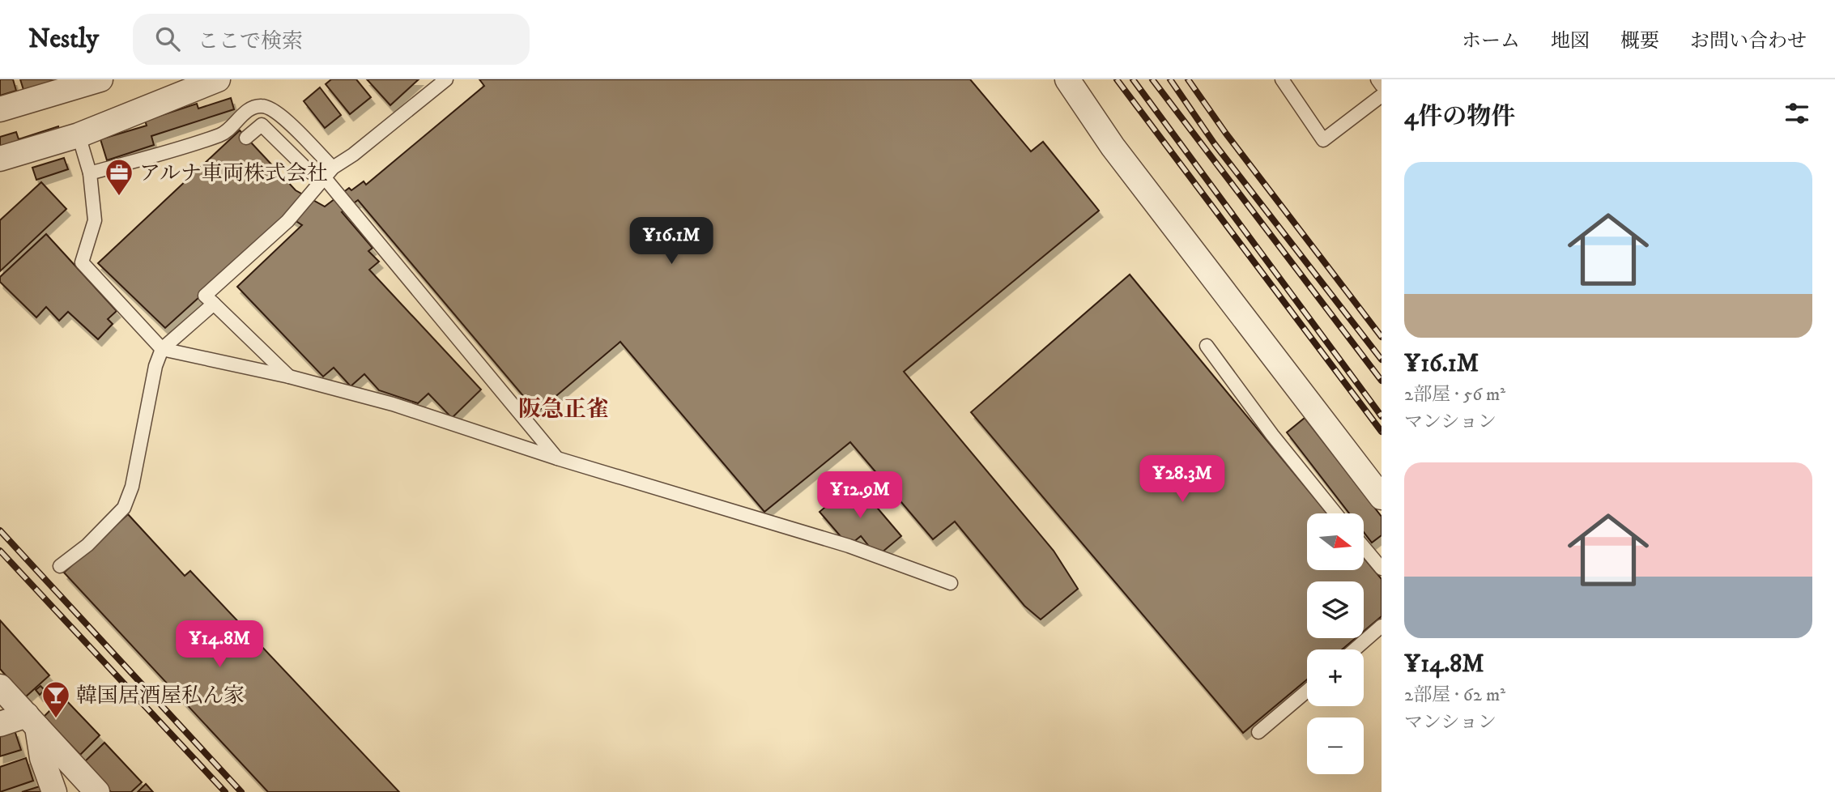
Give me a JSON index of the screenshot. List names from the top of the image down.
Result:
{
  "districts": ["阪急正雀"],
  "places": {
    "office": ["アルナ車両株式会社"],
    "bar": ["韓国居酒屋私ん家"]
  },
  "north": "right",
  "page": {
    "header": "Nestly",
    "search": "ここで検索",
    "nav": [
      "ホーム",
      "地図",
      "概要",
      "お問い合わせ"
    ],
    "heading": "4件の物件",
    "list": [
      {
        "name": "¥16.1M",
        "note": "2部屋 · 56 m² · マンション"
      },
      {
        "name": "¥14.8M",
        "note": "2部屋 · 62 m² · マンション"
      }
    ],
    "price": [
      "¥16.1M",
      "¥28.3M",
      "¥12.9M",
      "¥14.8M"
    ],
    "map_buttons": ["+", "−"]
  }
}
